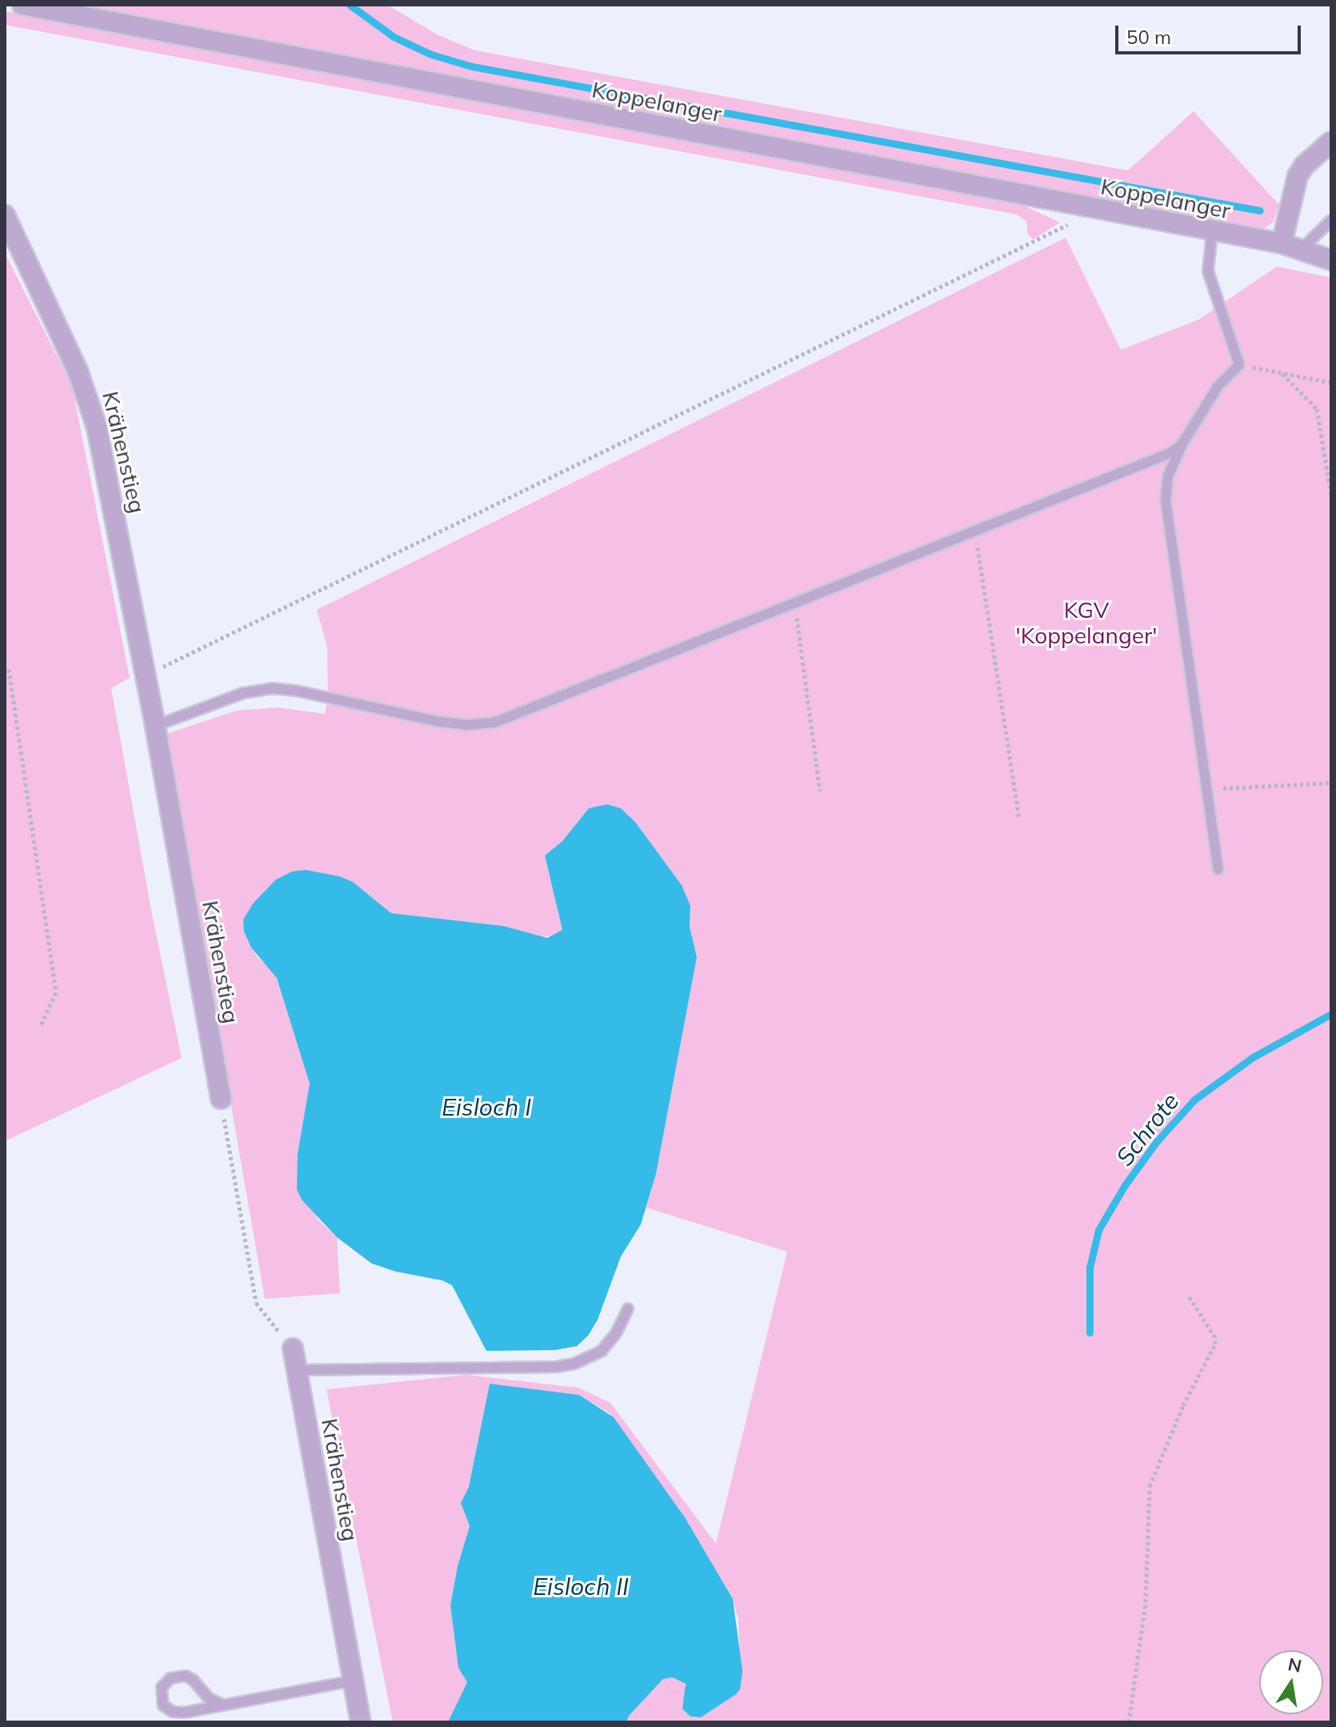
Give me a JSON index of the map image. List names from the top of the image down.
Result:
{
  "streets": {
    "street": ["Koppelanger", "Krähenstieg"]
  },
  "water": ["Eisloch I", "Schrote", "Eisloch II"],
  "parks": ["KGV 'Koppelanger'"],
  "scale_bar": "50 m",
  "north": "top"
}
